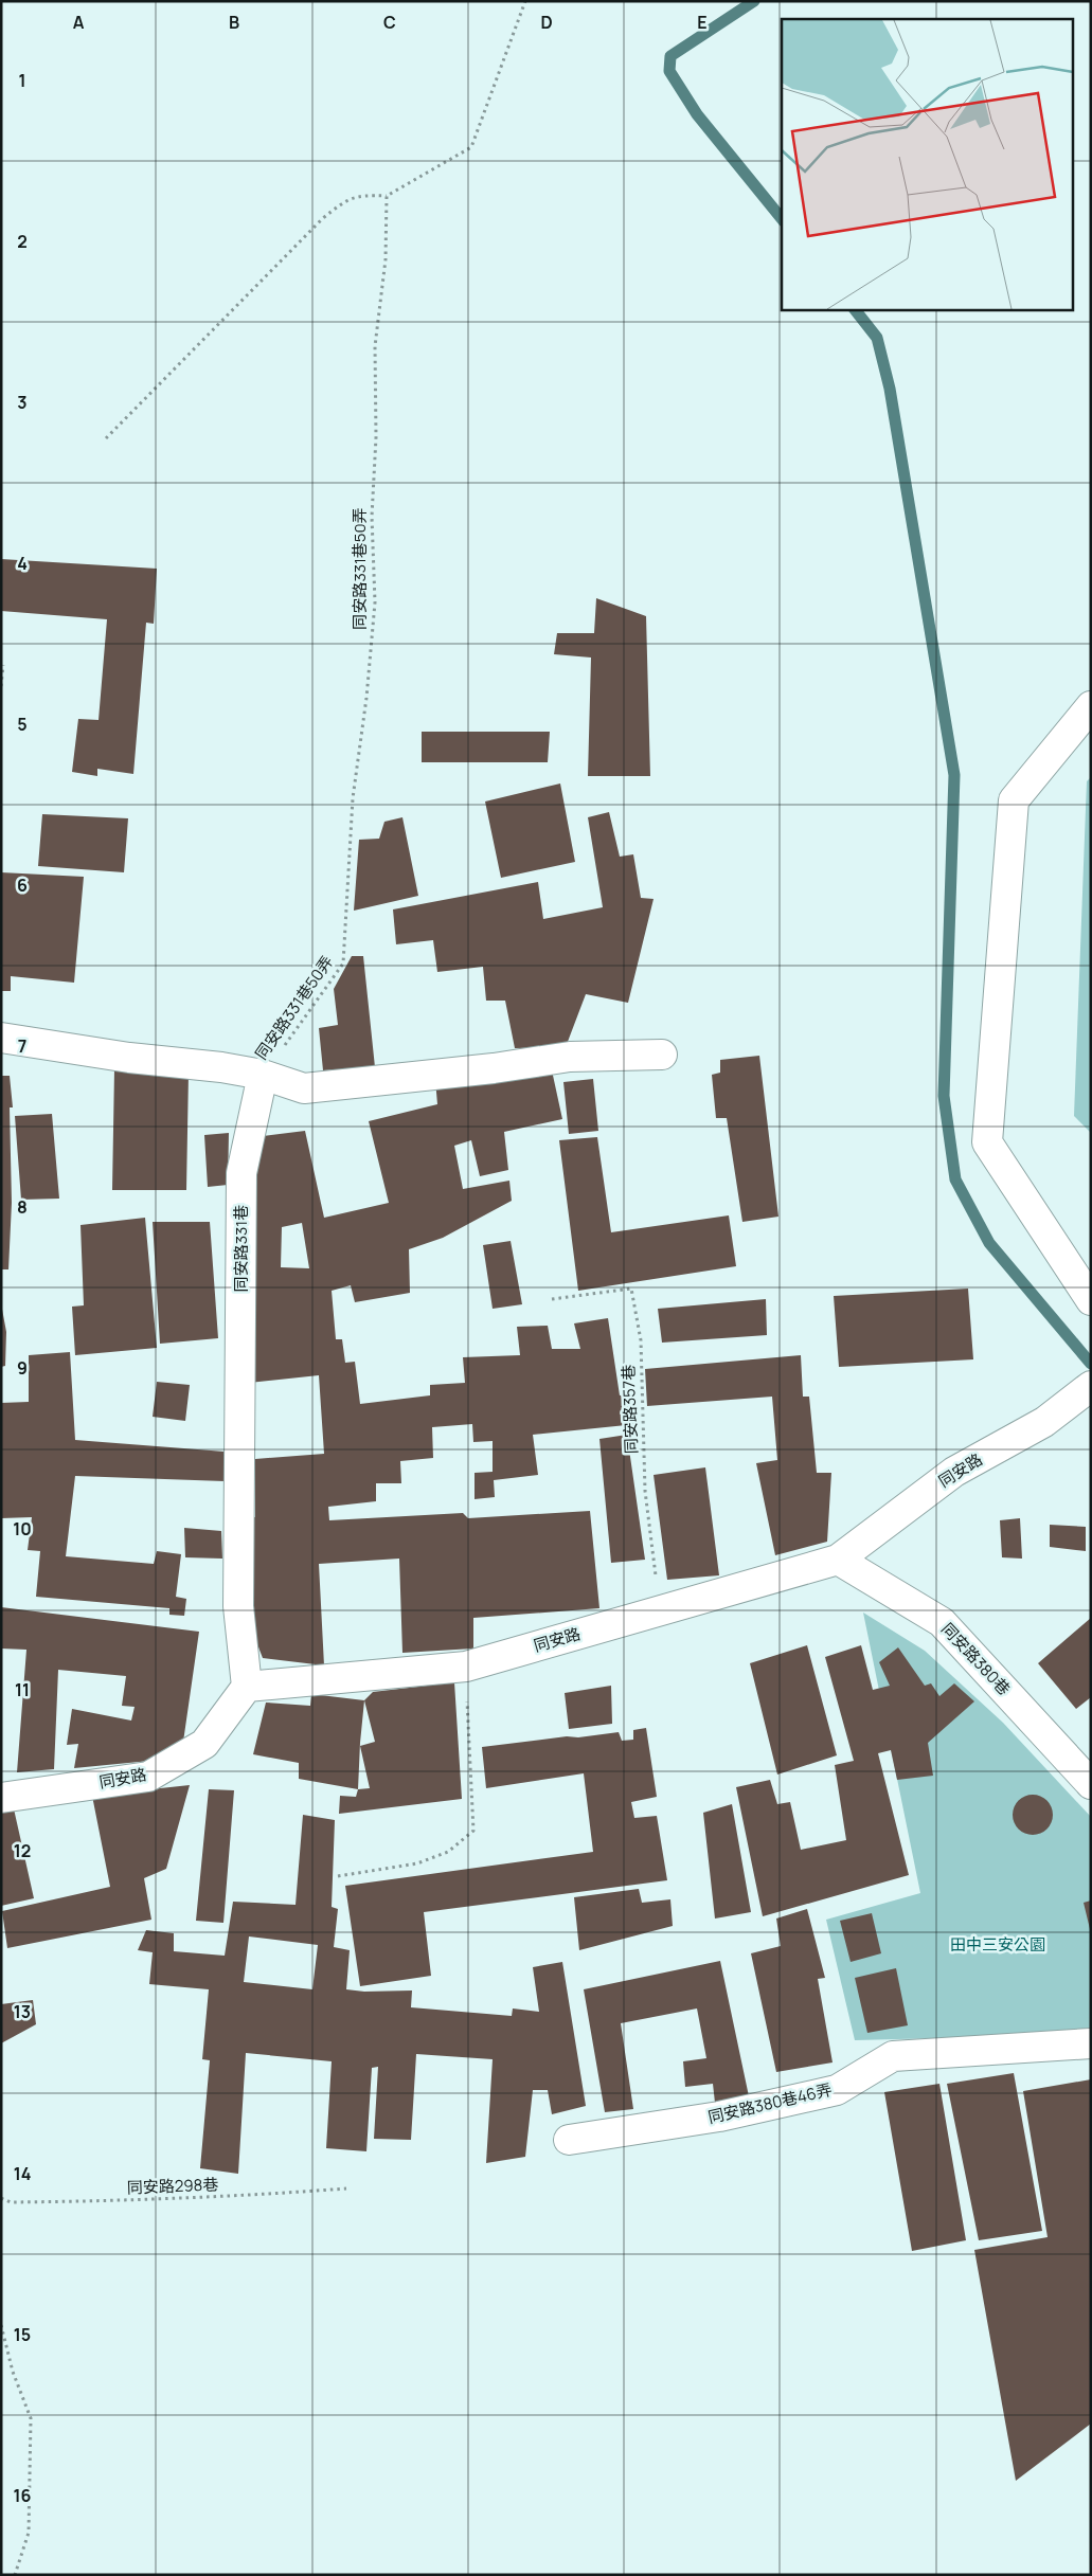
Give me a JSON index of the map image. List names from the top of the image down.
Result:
{
  "streets": {
    "street": [
      "同安路331巷",
      "同安路",
      "同安路380巷",
      "同安路380巷46弄"
    ],
    "path": ["同安路331巷50弄", "同安路357巷", "同安路298巷"]
  },
  "crossings": [
    ["同安路331巷50弄", "同安路331巷"],
    ["同安路331巷", "同安路"],
    ["同安路357巷", "同安路"],
    ["同安路", "同安路380巷"]
  ],
  "parks": ["田中三安公園"],
  "grid": {
    "columns": [
      "A",
      "B",
      "C",
      "D",
      "E"
    ],
    "rows": [
      "1",
      "2",
      "3",
      "4",
      "5",
      "6",
      "7",
      "8",
      "9",
      "10",
      "11",
      "12",
      "13",
      "14",
      "15",
      "16"
    ]
  }
}
